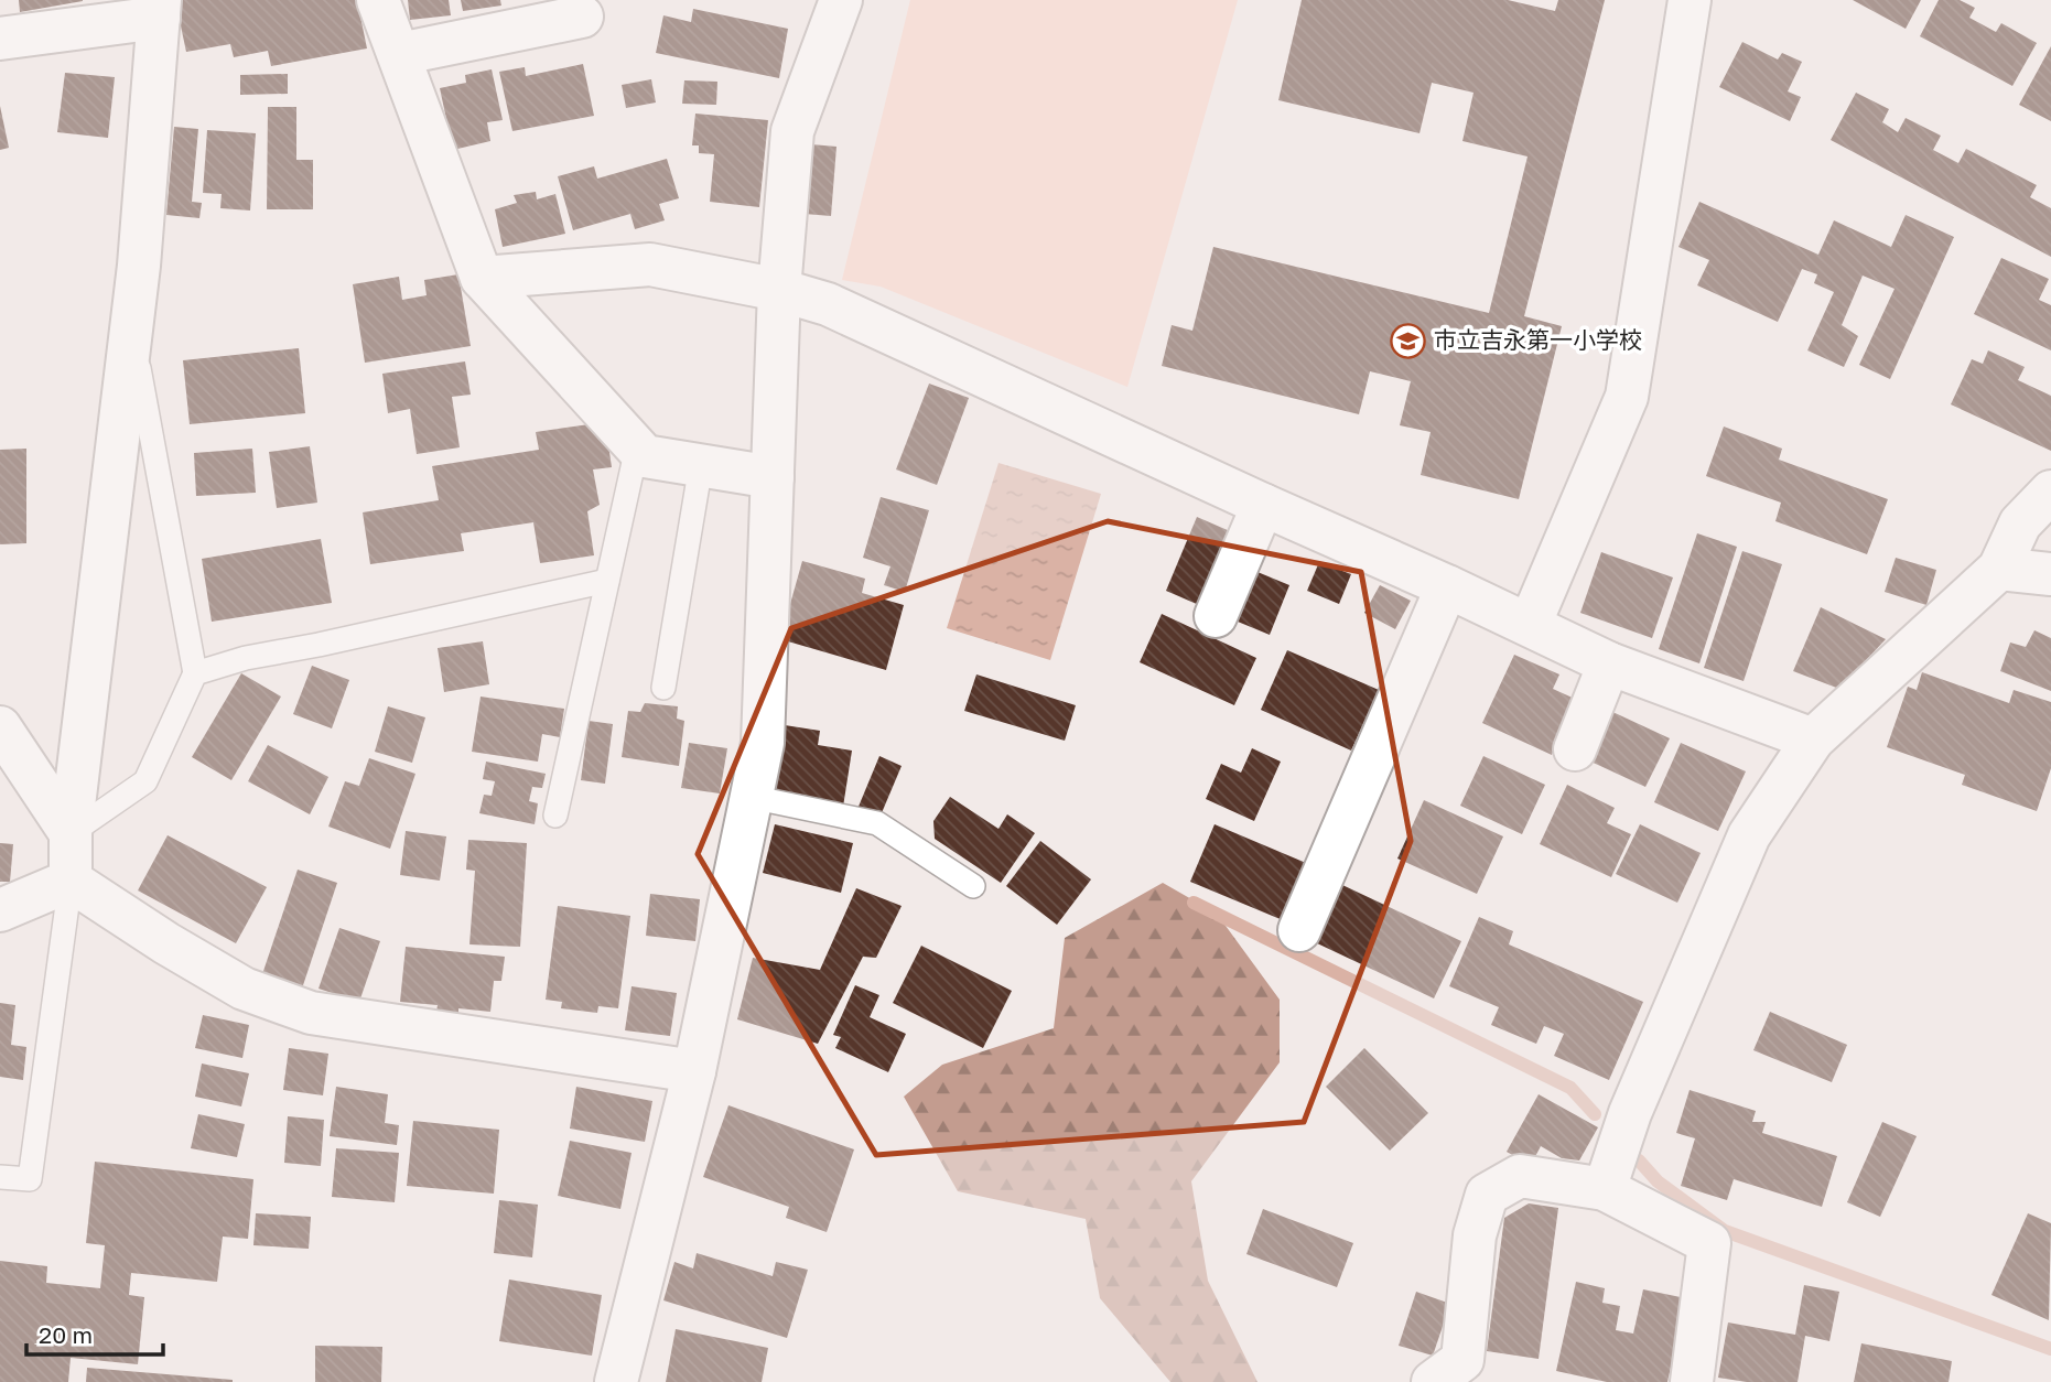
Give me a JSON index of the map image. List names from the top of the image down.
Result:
{
  "places": {
    "school or university": ["市立吉永第一小学校"]
  },
  "scale_bar": "20 m"
}
